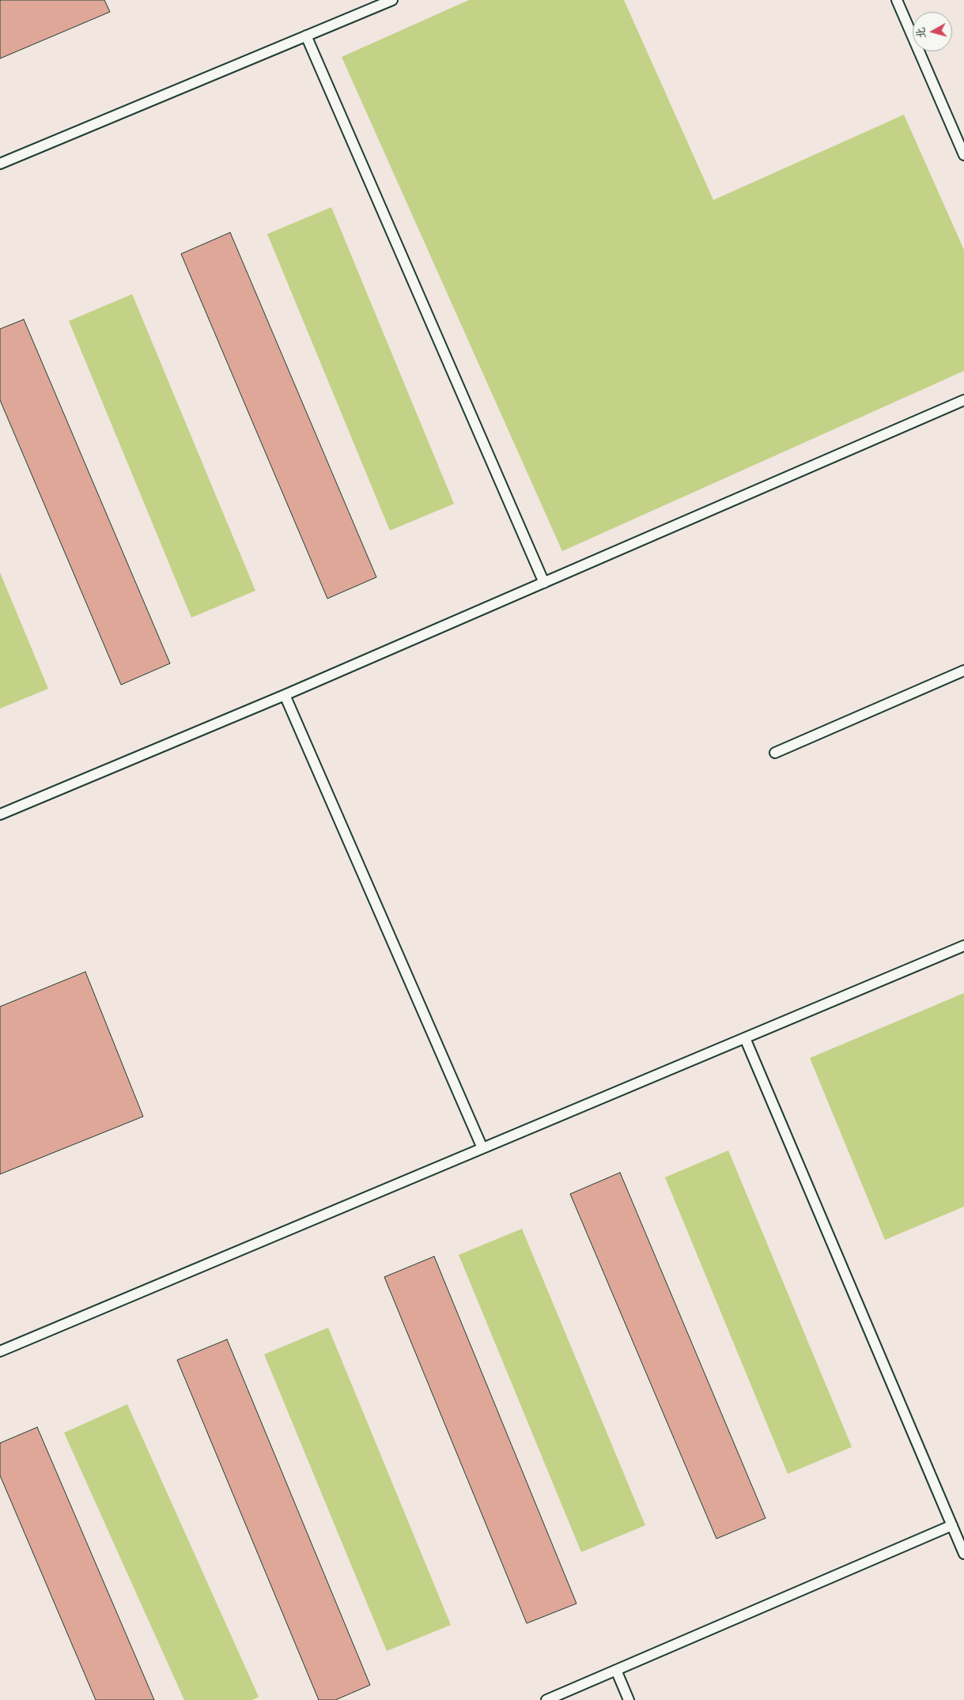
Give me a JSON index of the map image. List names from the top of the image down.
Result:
{
  "north": "left"
}
